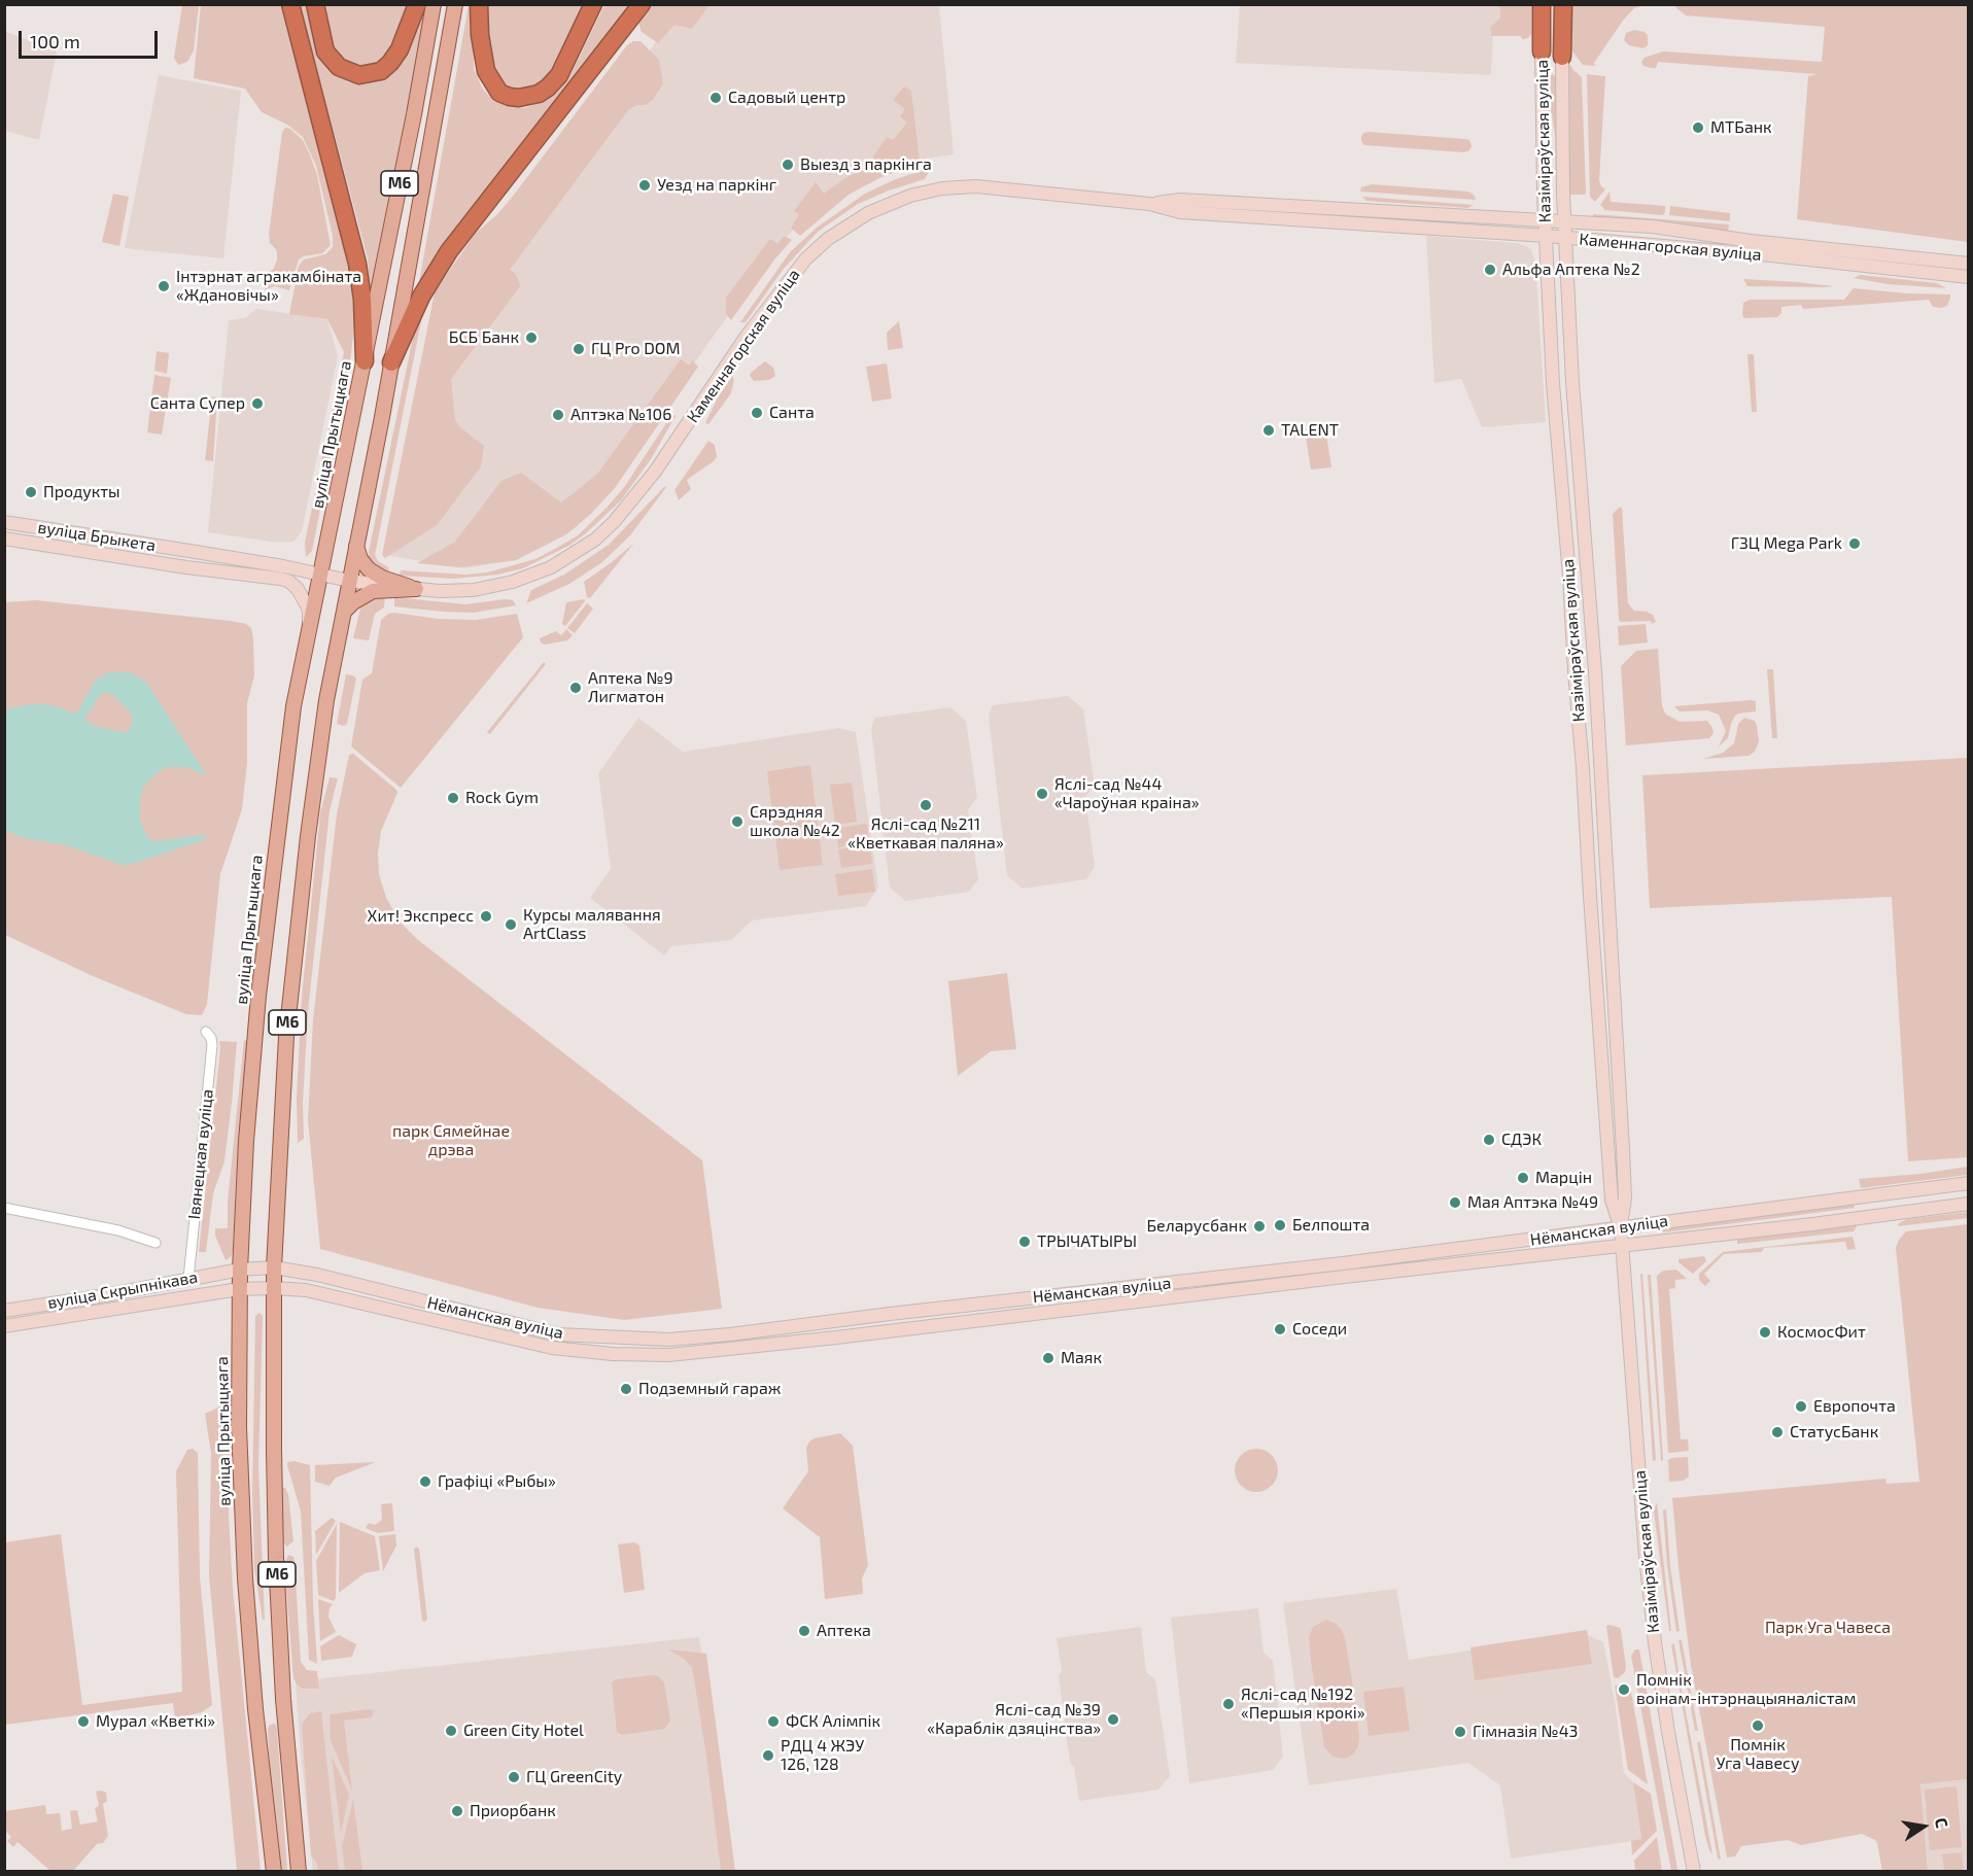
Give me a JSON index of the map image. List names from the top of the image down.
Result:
{
  "streets": {
    "main road": [
      "Казіміраўская вуліца",
      "М6",
      "Каменнагорская вуліца",
      "вуліца Прытыцкага",
      "вуліца Брыкета",
      "Нёманская вуліца",
      "вуліца Скрыпнікава"
    ],
    "street": ["Івянецкая вуліца"]
  },
  "crossings": [
    ["Казіміраўская вуліца", "Каменнагорская вуліца"],
    ["Казіміраўская вуліца", "Нёманская вуліца"],
    ["М6", "Каменнагорская вуліца"],
    ["М6", "вуліца Брыкета"],
    ["М6", "Нёманская вуліца"],
    ["Каменнагорская вуліца", "вуліца Брыкета"],
    ["вуліца Прытыцкага", "вуліца Брыкета"],
    ["вуліца Прытыцкага", "Нёманская вуліца"],
    ["вуліца Прытыцкага", "вуліца Скрыпнікава"],
    ["Івянецкая вуліца", "вуліца Скрыпнікава"],
    ["Нёманская вуліца", "вуліца Скрыпнікава"]
  ],
  "parks": ["парк Сямейнае дрэва", "Парк Уга Чавеса"],
  "places": [
    "Садовый центр",
    "МТБанк",
    "Выезд з паркінга",
    "Уезд на паркінг",
    "Альфа Аптека №2",
    "Інтэрнат агракамбіната «Ждановічы»",
    "БСБ Банк",
    "ГЦ Pro DOM",
    "Санта Супер",
    "Санта",
    "Аптэка №106",
    "TALENT",
    "Продукты",
    "ГЗЦ Mega Park",
    "Аптека №9 Лигматон",
    "Яслі-сад №44 «Чароўная краіна»",
    "Rock Gym",
    "Яслі-сад №211 «Кветкавая паляна»",
    "Сярэдняя школа №42",
    "Хит! Экспресс",
    "Курсы малявання ArtClass",
    "СДЭК",
    "Марцін",
    "Мая Аптэка №49",
    "Белпошта",
    "Беларусбанк",
    "ТРЫЧАТЫРЫ",
    "Соседи",
    "КосмосФит",
    "Маяк",
    "Подземный гараж",
    "Европочта",
    "СтатусБанк",
    "Графіці «Рыбы»",
    "Аптека",
    "Помнік воінам-інтэрнацыяналістам",
    "Яслі-сад №192 «Першыя крокі»",
    "Яслі-сад №39 «Караблік дзяцінства»",
    "Мурал «Кветкі»",
    "ФСК Алімпік",
    "Помнік Уга Чавесу",
    "Green City Hotel",
    "Гімназія №43",
    "РДЦ 4 ЖЭУ 126, 128",
    "ГЦ GreenCity",
    "Приорбанк"
  ],
  "scale_bar": "100 m",
  "north": "right"
}
